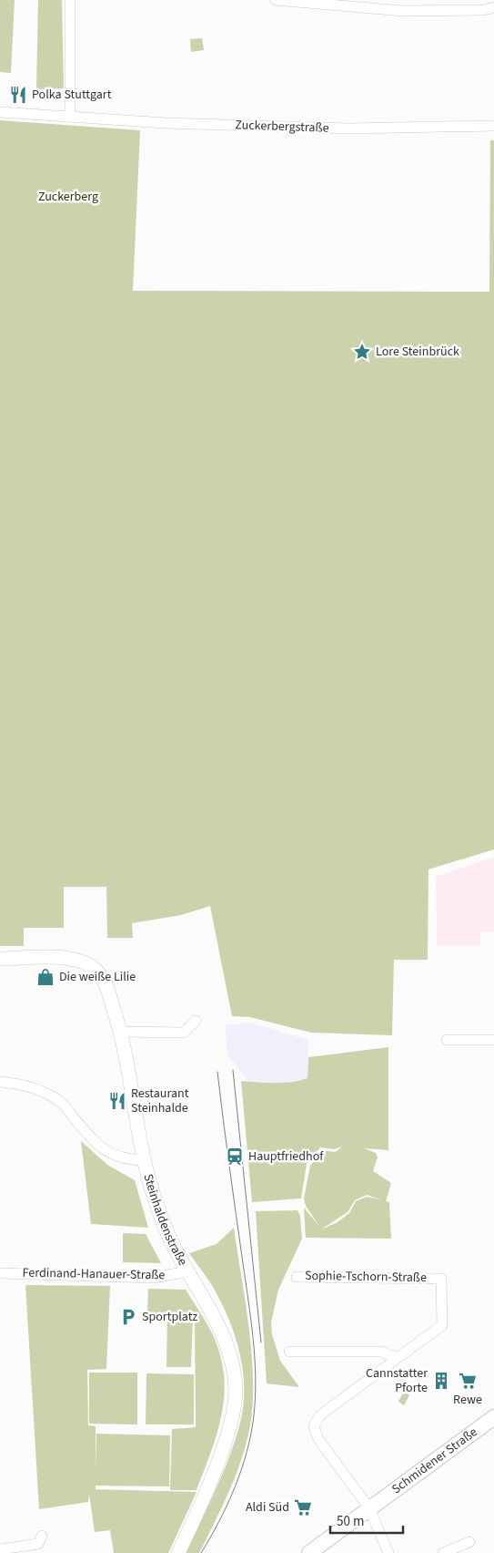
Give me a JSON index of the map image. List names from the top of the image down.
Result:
{
  "streets": {
    "main road": ["Schmidener Straße"],
    "street": [
      "Zuckerbergstraße",
      "Steinhaldenstraße",
      "Ferdinand-Hanauer-Straße",
      "Sophie-Tschorn-Straße"
    ]
  },
  "crossings": [
    ["Steinhaldenstraße", "Ferdinand-Hanauer-Straße"],
    ["Sophie-Tschorn-Straße", "Schmidener Straße"]
  ],
  "parks": ["Zuckerberg"],
  "places": {
    "restaurant": ["Polka Stuttgart", "Restaurant Steinhalde"],
    "place": ["Lore Steinbrück"],
    "shop": ["Die weiße Lilie"],
    "station": ["Hauptfriedhof"],
    "parking": ["Sportplatz"],
    "building": ["Cannstatter Pforte"],
    "supermarket": ["Rewe", "Aldi Süd"]
  },
  "scale_bar": "50 m"
}
